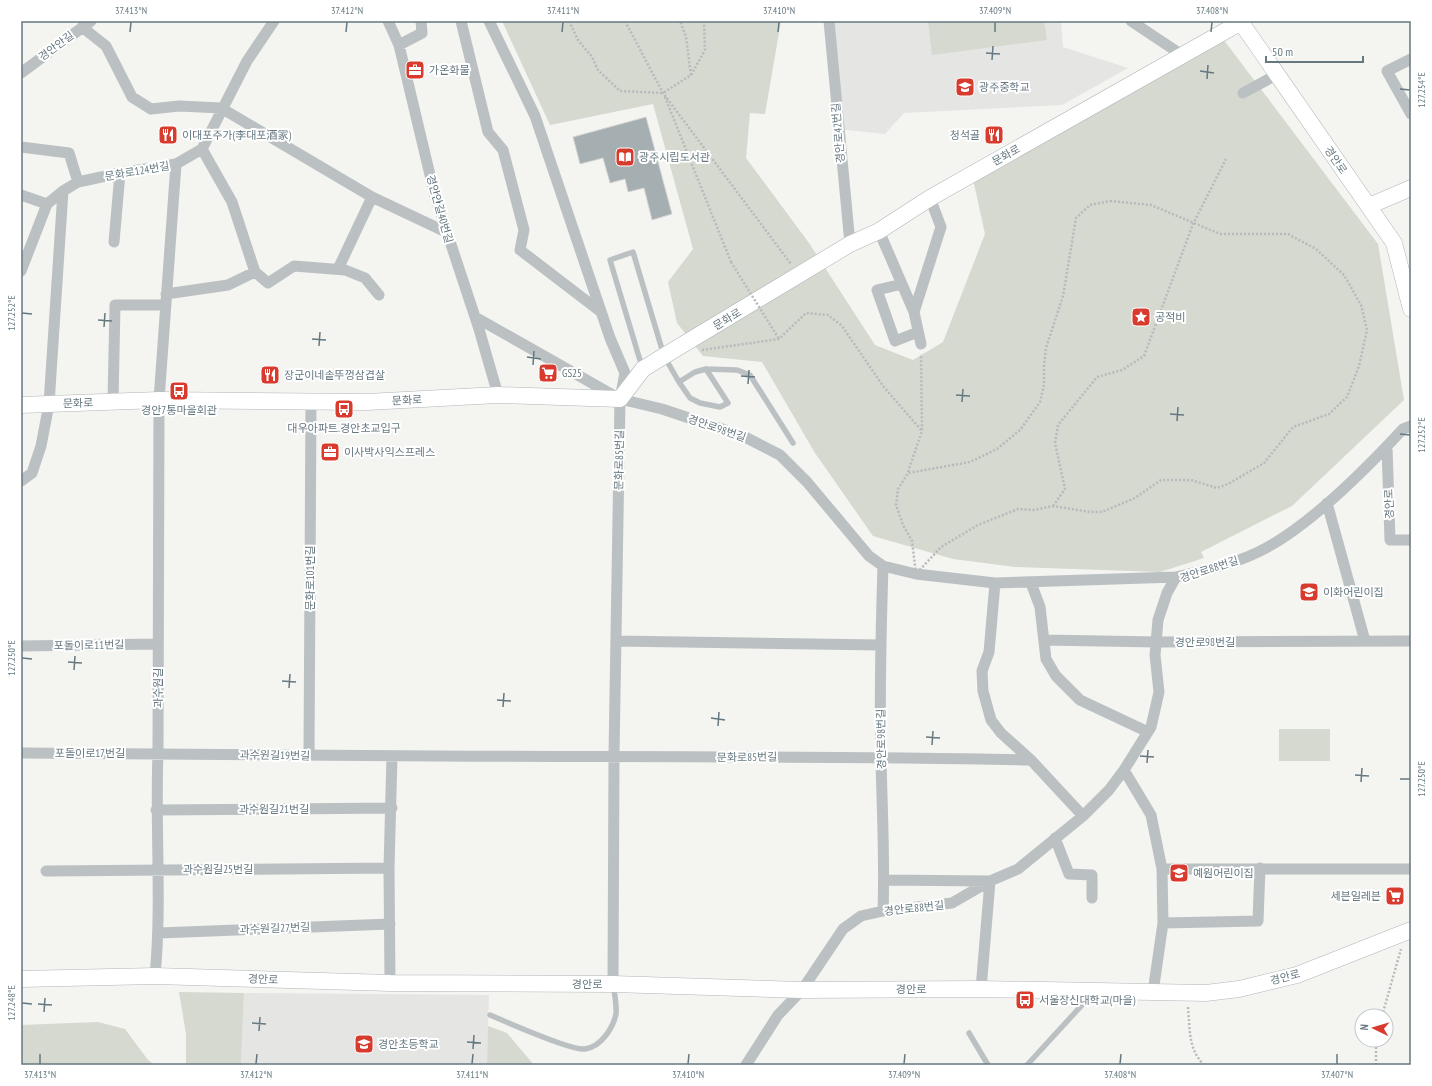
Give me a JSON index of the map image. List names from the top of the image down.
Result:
{
  "streets": {
    "street": [
      "경안안길",
      "경안로42번길",
      "문화로",
      "경안로",
      "문화로124번길",
      "경안안길40번길",
      "경안로98번길",
      "문화로85번길",
      "경안로88번길",
      "문화로101번길",
      "포돌이로11번길",
      "과수원길",
      "포돌이로17번길",
      "과수원길19번길",
      "과수원길21번길",
      "과수원길25번길",
      "과수원길27번길"
    ]
  },
  "crossings": [
    ["경안로42번길", "문화로"],
    ["문화로", "경안로"],
    ["문화로", "경안안길40번길"],
    ["문화로", "경안로98번길"],
    ["문화로", "문화로85번길"],
    ["문화로", "문화로101번길"],
    ["문화로", "과수원길"],
    ["경안로", "문화로85번길"],
    ["경안로", "경안로88번길"],
    ["경안로", "과수원길"],
    ["경안안길40번길", "경안로98번길"],
    ["경안로98번길", "문화로85번길"],
    ["경안로98번길", "경안로88번길"],
    ["문화로85번길", "과수원길19번길"],
    ["문화로101번길", "과수원길19번길"],
    ["포돌이로11번길", "과수원길"],
    ["과수원길", "포돌이로17번길"],
    ["과수원길", "과수원길19번길"],
    ["과수원길", "과수원길21번길"],
    ["과수원길", "과수원길25번길"],
    ["과수원길", "과수원길27번길"],
    ["포돌이로17번길", "과수원길19번길"]
  ],
  "places": {
    "office": ["가온화물", "이사박사익스프레스"],
    "school or university": [
      "광주중학교",
      "이화어린이집",
      "예원어린이집",
      "경안초등학교"
    ],
    "restaurant": ["이대포주가(李대포酒家)", "청석골", "장군이네솥뚜껑삼겹살"],
    "library": ["광주시립도서관"],
    "place": ["공적비"],
    "supermarket": ["GS25", "세븐일레븐"],
    "bus stop": ["경안7통마을회관", "대우아파트.경안초교입구", "서울장신대학교(마을)"]
  },
  "scale_bar": "50 m",
  "north": "left",
  "coordinates": [
    "37.413°N",
    "37.412°N",
    "37.411°N",
    "37.410°N",
    "37.409°N",
    "37.408°N",
    "127.254°E",
    "127.252°E",
    "127.250°E",
    "127.248°E",
    "37.407°N"
  ]
}
